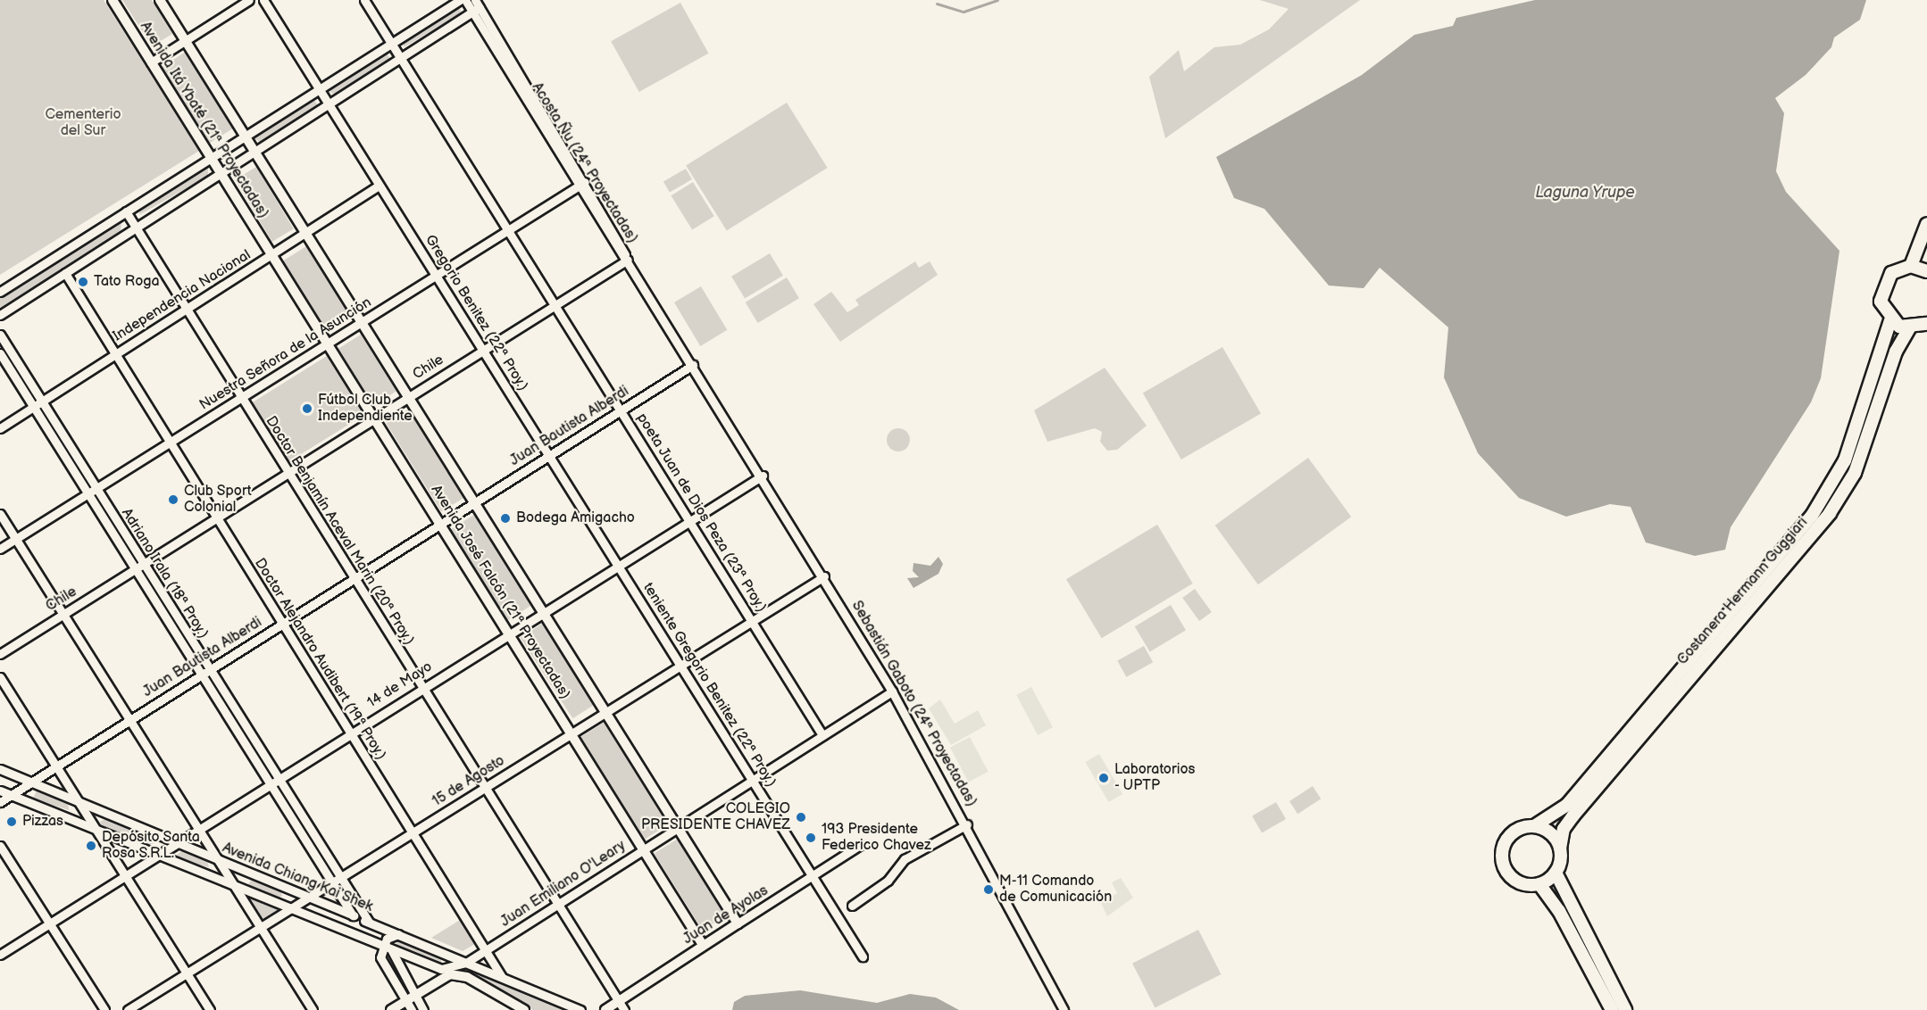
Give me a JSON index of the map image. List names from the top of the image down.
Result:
{
  "streets": {
    "highway": ["Costanera Hermann Guggiari"],
    "main road": ["Avenida Itá Ybaté (21ª Proyectadas)", "Avenida José Falcón (21ª Proyectadas)", "Juan de Ayolas"],
    "street": [
      "Acosta Ñu (24ª Proyectadas)",
      "Independencia Nacional",
      "Gregorio Benitez (22ª Proy.)",
      "Nuestra Señora de la Asunción",
      "Chile",
      "Juan Bautista Alberdi",
      "poeta Juan de Dios Peza (23ª Proy.)",
      "Doctor Benjamín Aceval Marin (20ª Proy.)",
      "Adriano Irala (18ª Proy.)",
      "Doctor Alejandro Audibert (19ª Proy.)",
      "14 de Mayo",
      "teniente Gregorio Benitez (22ª Proy.)",
      "Sebastián Gaboto (24ª Proyectadas)",
      "15 de Agosto",
      "Avenida Chiang Kai Shek",
      "Juan Emiliano O'Leary"
    ]
  },
  "crossings": [
    ["Avenida Itá Ybaté (21ª Proyectadas)", "Independencia Nacional"],
    ["Avenida Itá Ybaté (21ª Proyectadas)", "Nuestra Señora de la Asunción"],
    ["Avenida Itá Ybaté (21ª Proyectadas)", "Avenida José Falcón (21ª Proyectadas)"],
    ["Acosta Ñu (24ª Proyectadas)", "Nuestra Señora de la Asunción"],
    ["Acosta Ñu (24ª Proyectadas)", "Chile"],
    ["Independencia Nacional", "Gregorio Benitez (22ª Proy.)"],
    ["Independencia Nacional", "Doctor Benjamín Aceval Marin (20ª Proy.)"],
    ["Independencia Nacional", "Adriano Irala (18ª Proy.)"],
    ["Independencia Nacional", "Avenida José Falcón (21ª Proyectadas)"],
    ["Independencia Nacional", "Doctor Alejandro Audibert (19ª Proy.)"],
    ["Gregorio Benitez (22ª Proy.)", "Nuestra Señora de la Asunción"],
    ["Gregorio Benitez (22ª Proy.)", "Chile"],
    ["Gregorio Benitez (22ª Proy.)", "Juan Bautista Alberdi"],
    ["Gregorio Benitez (22ª Proy.)", "teniente Gregorio Benitez (22ª Proy.)"],
    ["Nuestra Señora de la Asunción", "poeta Juan de Dios Peza (23ª Proy.)"],
    ["Nuestra Señora de la Asunción", "Doctor Benjamín Aceval Marin (20ª Proy.)"],
    ["Nuestra Señora de la Asunción", "Adriano Irala (18ª Proy.)"],
    ["Nuestra Señora de la Asunción", "Avenida José Falcón (21ª Proyectadas)"],
    ["Nuestra Señora de la Asunción", "Doctor Alejandro Audibert (19ª Proy.)"],
    ["Chile", "poeta Juan de Dios Peza (23ª Proy.)"],
    ["Chile", "Doctor Benjamín Aceval Marin (20ª Proy.)"],
    ["Chile", "Adriano Irala (18ª Proy.)"],
    ["Chile", "Avenida José Falcón (21ª Proyectadas)"],
    ["Chile", "Doctor Alejandro Audibert (19ª Proy.)"],
    ["Juan Bautista Alberdi", "poeta Juan de Dios Peza (23ª Proy.)"],
    ["Juan Bautista Alberdi", "Doctor Benjamín Aceval Marin (20ª Proy.)"],
    ["Juan Bautista Alberdi", "Adriano Irala (18ª Proy.)"],
    ["Juan Bautista Alberdi", "Avenida José Falcón (21ª Proyectadas)"],
    ["Juan Bautista Alberdi", "Doctor Alejandro Audibert (19ª Proy.)"],
    ["Juan Bautista Alberdi", "teniente Gregorio Benitez (22ª Proy.)"],
    ["Juan Bautista Alberdi", "Sebastián Gaboto (24ª Proyectadas)"],
    ["Juan Bautista Alberdi", "Avenida Chiang Kai Shek"],
    ["poeta Juan de Dios Peza (23ª Proy.)", "14 de Mayo"],
    ["poeta Juan de Dios Peza (23ª Proy.)", "15 de Agosto"],
    ["poeta Juan de Dios Peza (23ª Proy.)", "Juan Emiliano O'Leary"],
    ["Doctor Benjamín Aceval Marin (20ª Proy.)", "14 de Mayo"],
    ["Doctor Benjamín Aceval Marin (20ª Proy.)", "15 de Agosto"],
    ["Doctor Benjamín Aceval Marin (20ª Proy.)", "Juan Emiliano O'Leary"],
    ["Doctor Benjamín Aceval Marin (20ª Proy.)", "Juan de Ayolas"],
    ["Adriano Irala (18ª Proy.)", "14 de Mayo"],
    ["Adriano Irala (18ª Proy.)", "15 de Agosto"],
    ["Adriano Irala (18ª Proy.)", "Avenida Chiang Kai Shek"],
    ["Avenida José Falcón (21ª Proyectadas)", "14 de Mayo"],
    ["Avenida José Falcón (21ª Proyectadas)", "15 de Agosto"],
    ["Avenida José Falcón (21ª Proyectadas)", "Juan Emiliano O'Leary"],
    ["Avenida José Falcón (21ª Proyectadas)", "Juan de Ayolas"],
    ["Doctor Alejandro Audibert (19ª Proy.)", "14 de Mayo"],
    ["Doctor Alejandro Audibert (19ª Proy.)", "15 de Agosto"],
    ["Doctor Alejandro Audibert (19ª Proy.)", "Avenida Chiang Kai Shek"],
    ["Doctor Alejandro Audibert (19ª Proy.)", "Juan Emiliano O'Leary"],
    ["14 de Mayo", "teniente Gregorio Benitez (22ª Proy.)"],
    ["14 de Mayo", "Sebastián Gaboto (24ª Proyectadas)"],
    ["14 de Mayo", "Avenida Chiang Kai Shek"],
    ["teniente Gregorio Benitez (22ª Proy.)", "15 de Agosto"],
    ["teniente Gregorio Benitez (22ª Proy.)", "Juan Emiliano O'Leary"],
    ["teniente Gregorio Benitez (22ª Proy.)", "Juan de Ayolas"],
    ["Sebastián Gaboto (24ª Proyectadas)", "15 de Agosto"],
    ["Sebastián Gaboto (24ª Proyectadas)", "Juan Emiliano O'Leary"],
    ["15 de Agosto", "Avenida Chiang Kai Shek"],
    ["Avenida Chiang Kai Shek", "Juan Emiliano O'Leary"]
  ],
  "water": ["Laguna Yrupe"],
  "parks": ["Cementerio del Sur"],
  "places": [
    "Tato Roga",
    "Fútbol Club Independiente",
    "Club Sport Colonial",
    "Bodega Amigacho",
    "Laboratorios - UPTP",
    "COLEGIO PRESIDENTE CHAVEZ",
    "Pizzas",
    "193 Presidente Federico Chavez",
    "Depósito Santa Rosa S.R.L.",
    "M-11 Comando de Comunicación"
  ]
}
